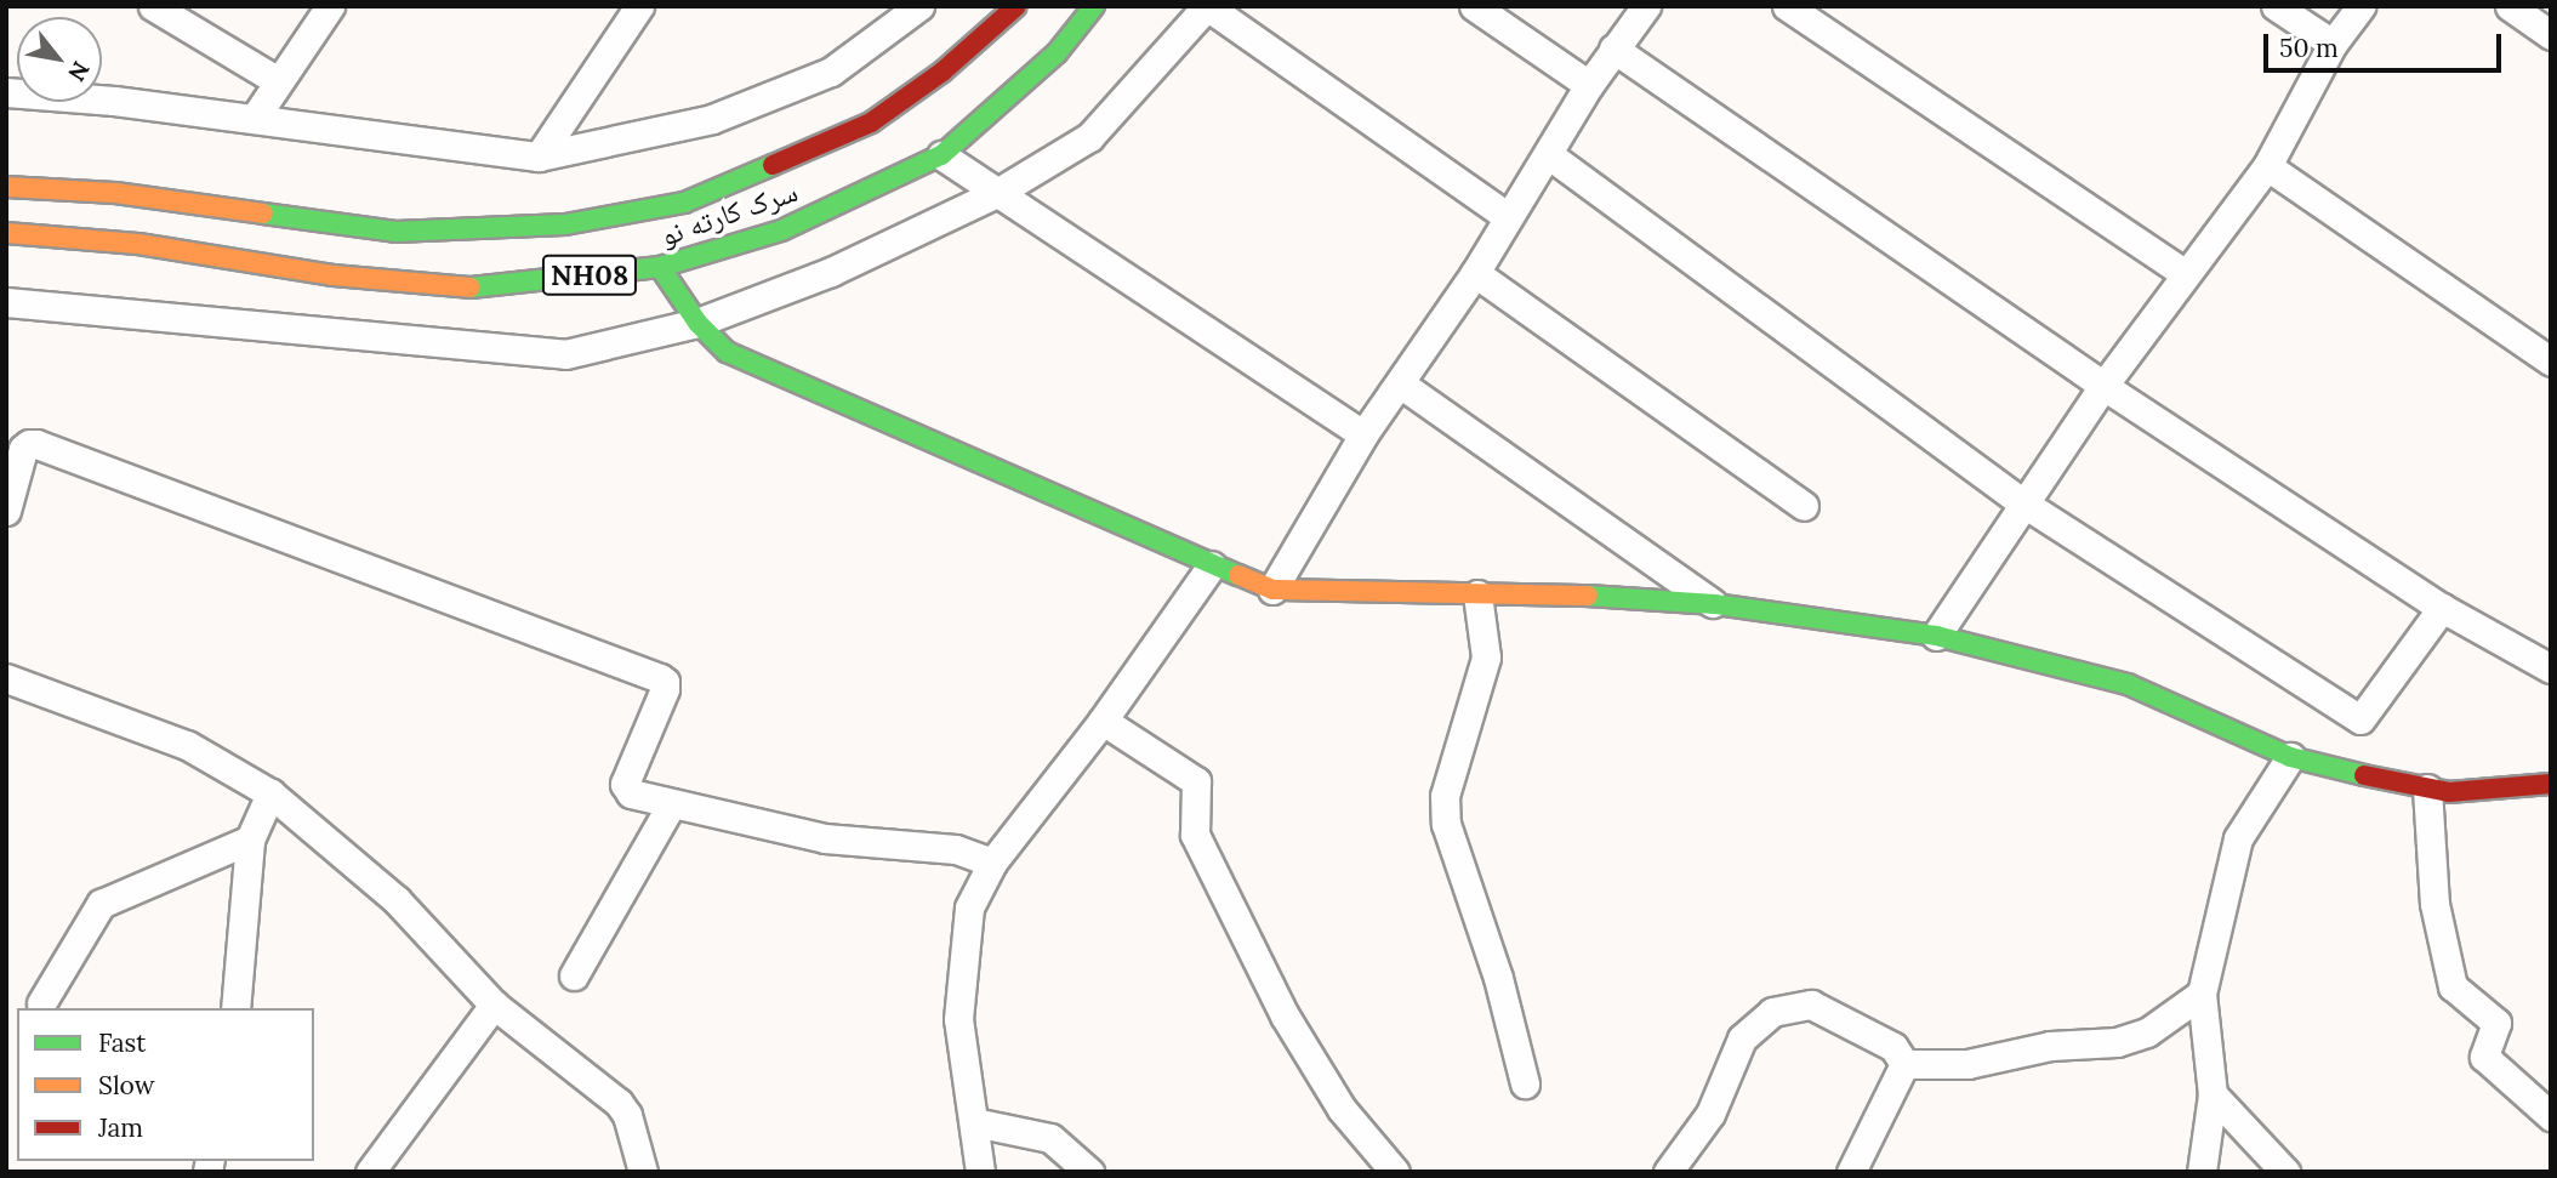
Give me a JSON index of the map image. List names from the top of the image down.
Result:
{
  "streets": {
    "main road": ["سرک کارته نو", "NH08"]
  },
  "legend": ["Fast", "Slow", "Jam"],
  "scale_bar": "50 m",
  "north": "bottom right"
}
